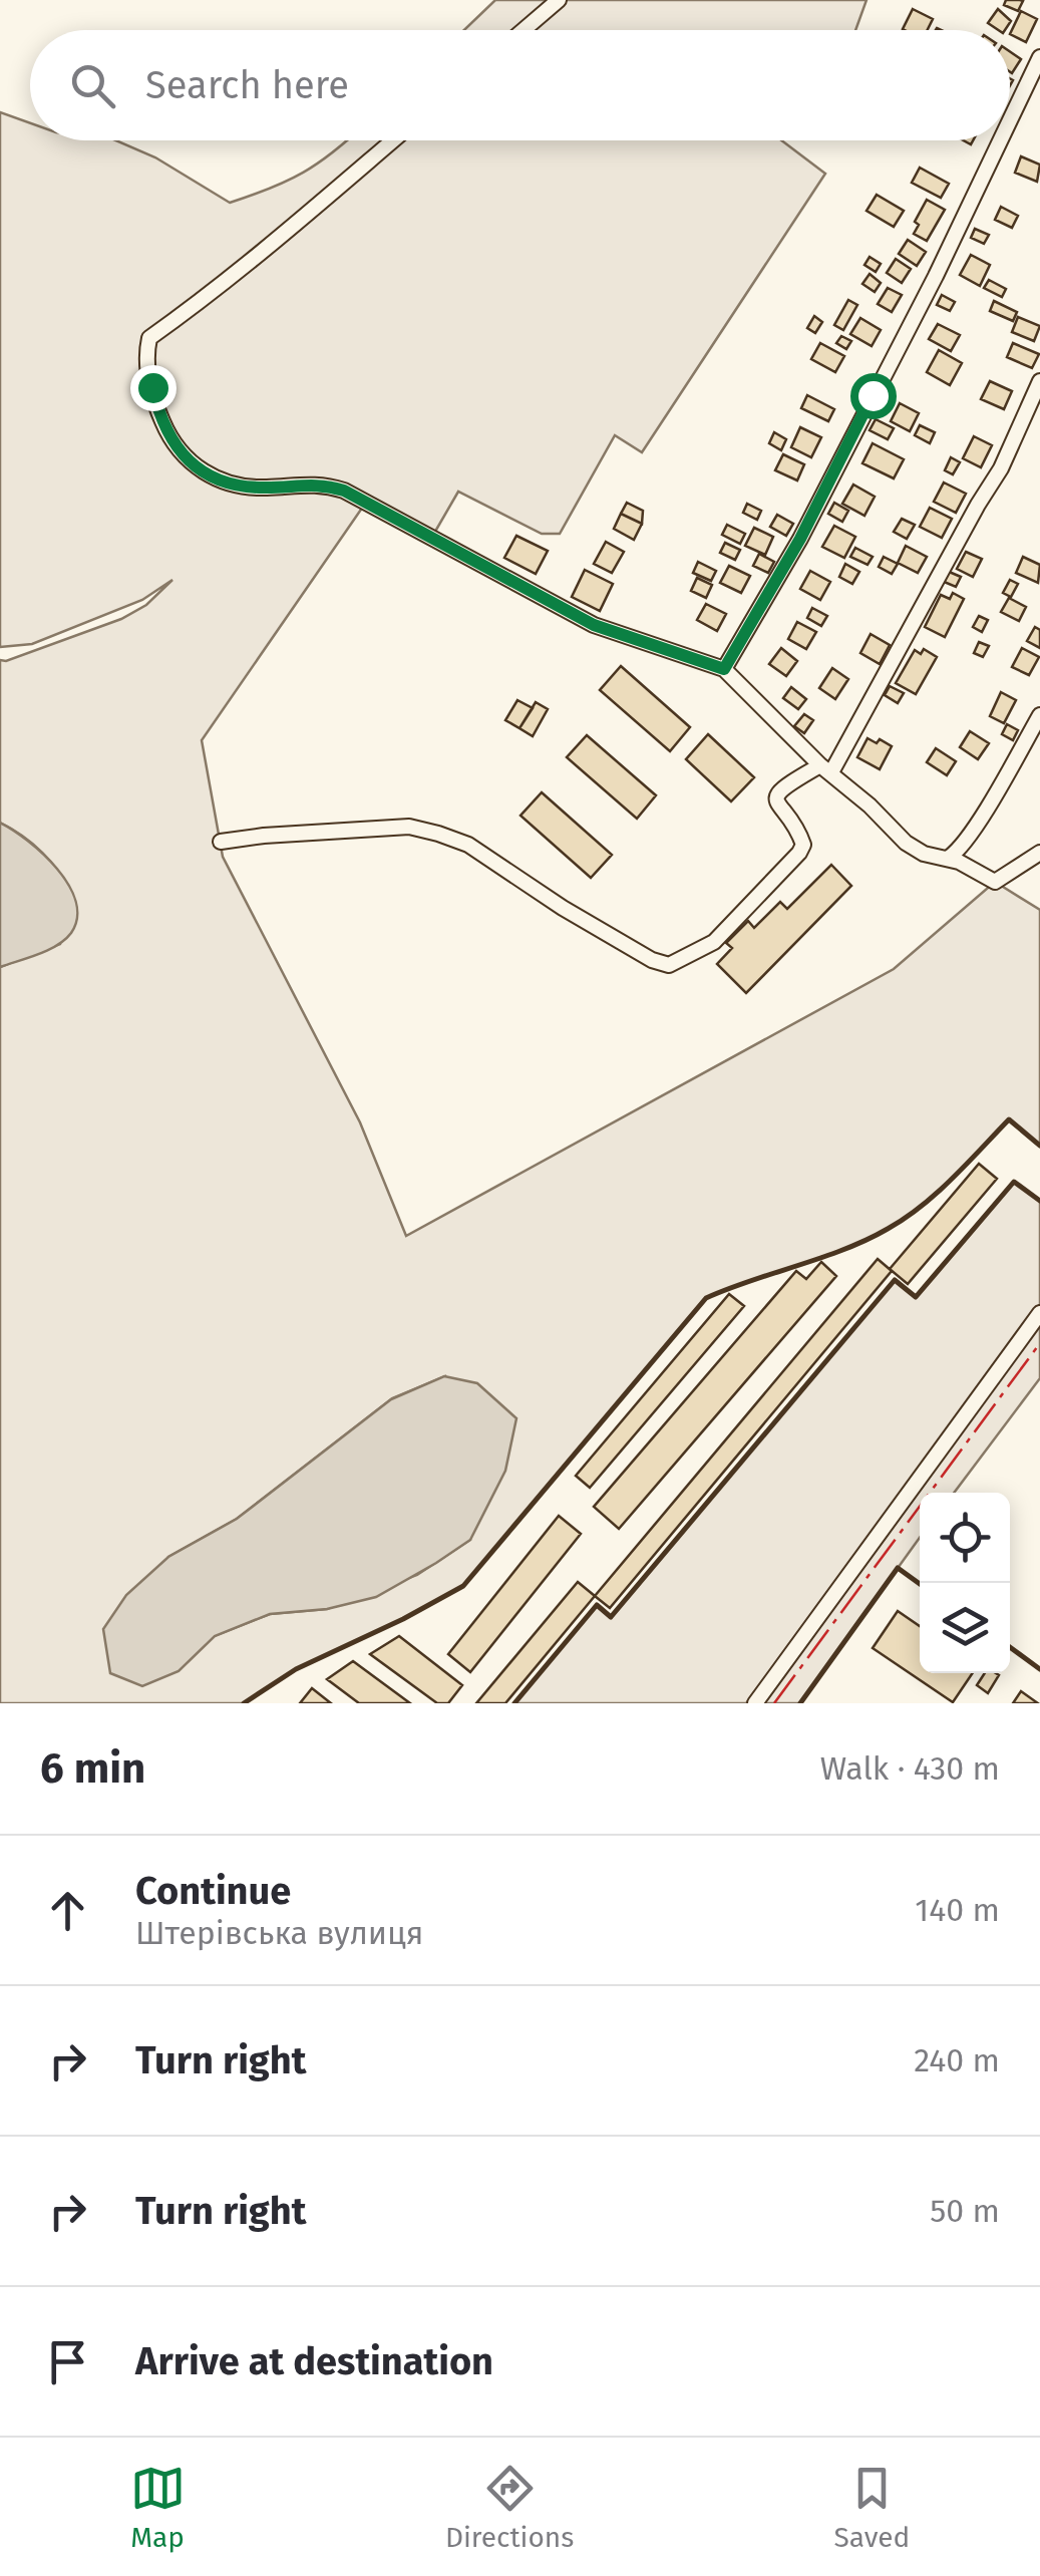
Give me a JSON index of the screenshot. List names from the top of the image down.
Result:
{
  "page": {
    "search": "Search here",
    "heading": ["6 min", "Walk · 430 m"],
    "list": [
      ["Continue", "Штерівська вулиця", "140 m"],
      ["Turn right", "240 m"],
      ["Turn right", "50 m"],
      "Arrive at destination"
    ],
    "nav": ["Map", "Directions", "Saved"]
  }
}
